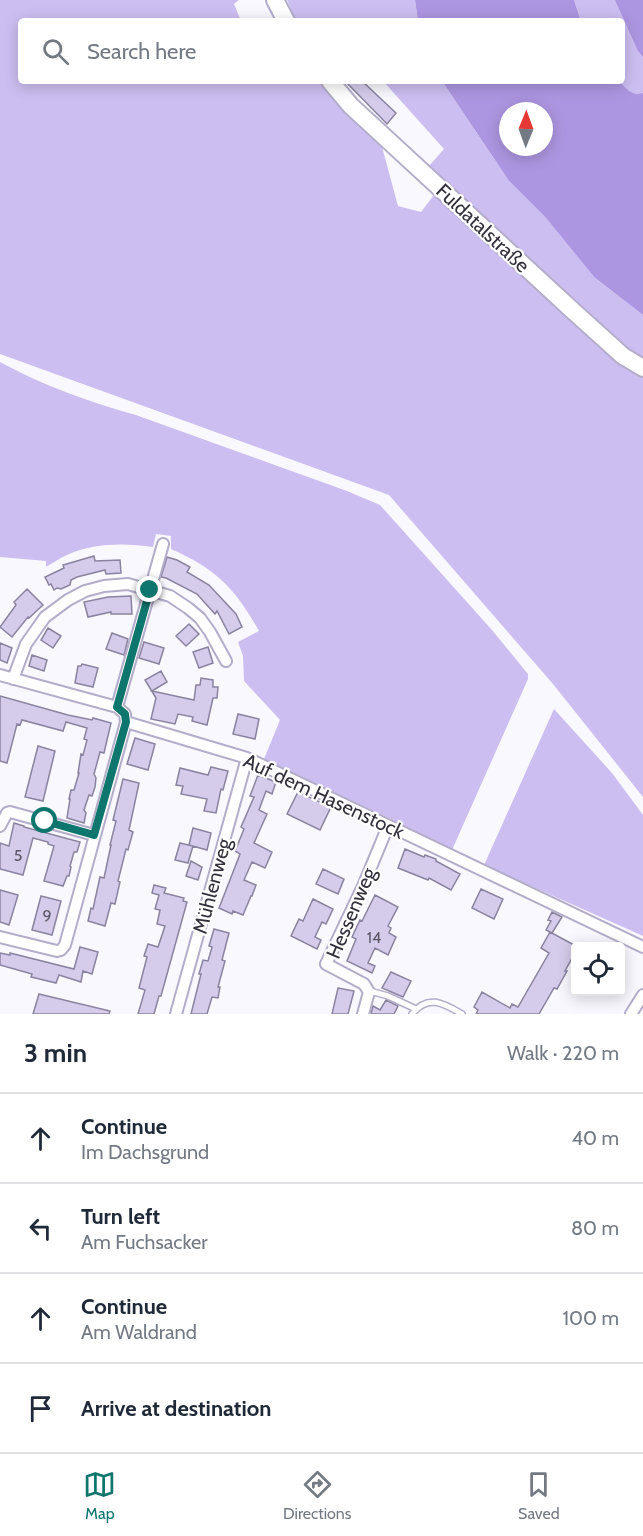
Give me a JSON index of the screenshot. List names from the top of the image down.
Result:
{
  "streets": {
    "main road": ["Fuldatalstraße"],
    "street": ["Auf dem Hasenstock", "Mühlenweg", "Hessenweg"]
  },
  "crossings": [
    ["Auf dem Hasenstock", "Mühlenweg"],
    ["Auf dem Hasenstock", "Hessenweg"]
  ],
  "house_numbers": ["5", "9", "14"],
  "north": "top",
  "page": {
    "search": "Search here",
    "heading": ["3 min", "Walk · 220 m"],
    "list": [
      ["Continue", "Im Dachsgrund", "40 m"],
      ["Turn left", "Am Fuchsacker", "80 m"],
      ["Continue", "Am Waldrand", "100 m"],
      "Arrive at destination"
    ],
    "nav": ["Map", "Directions", "Saved"]
  }
}
